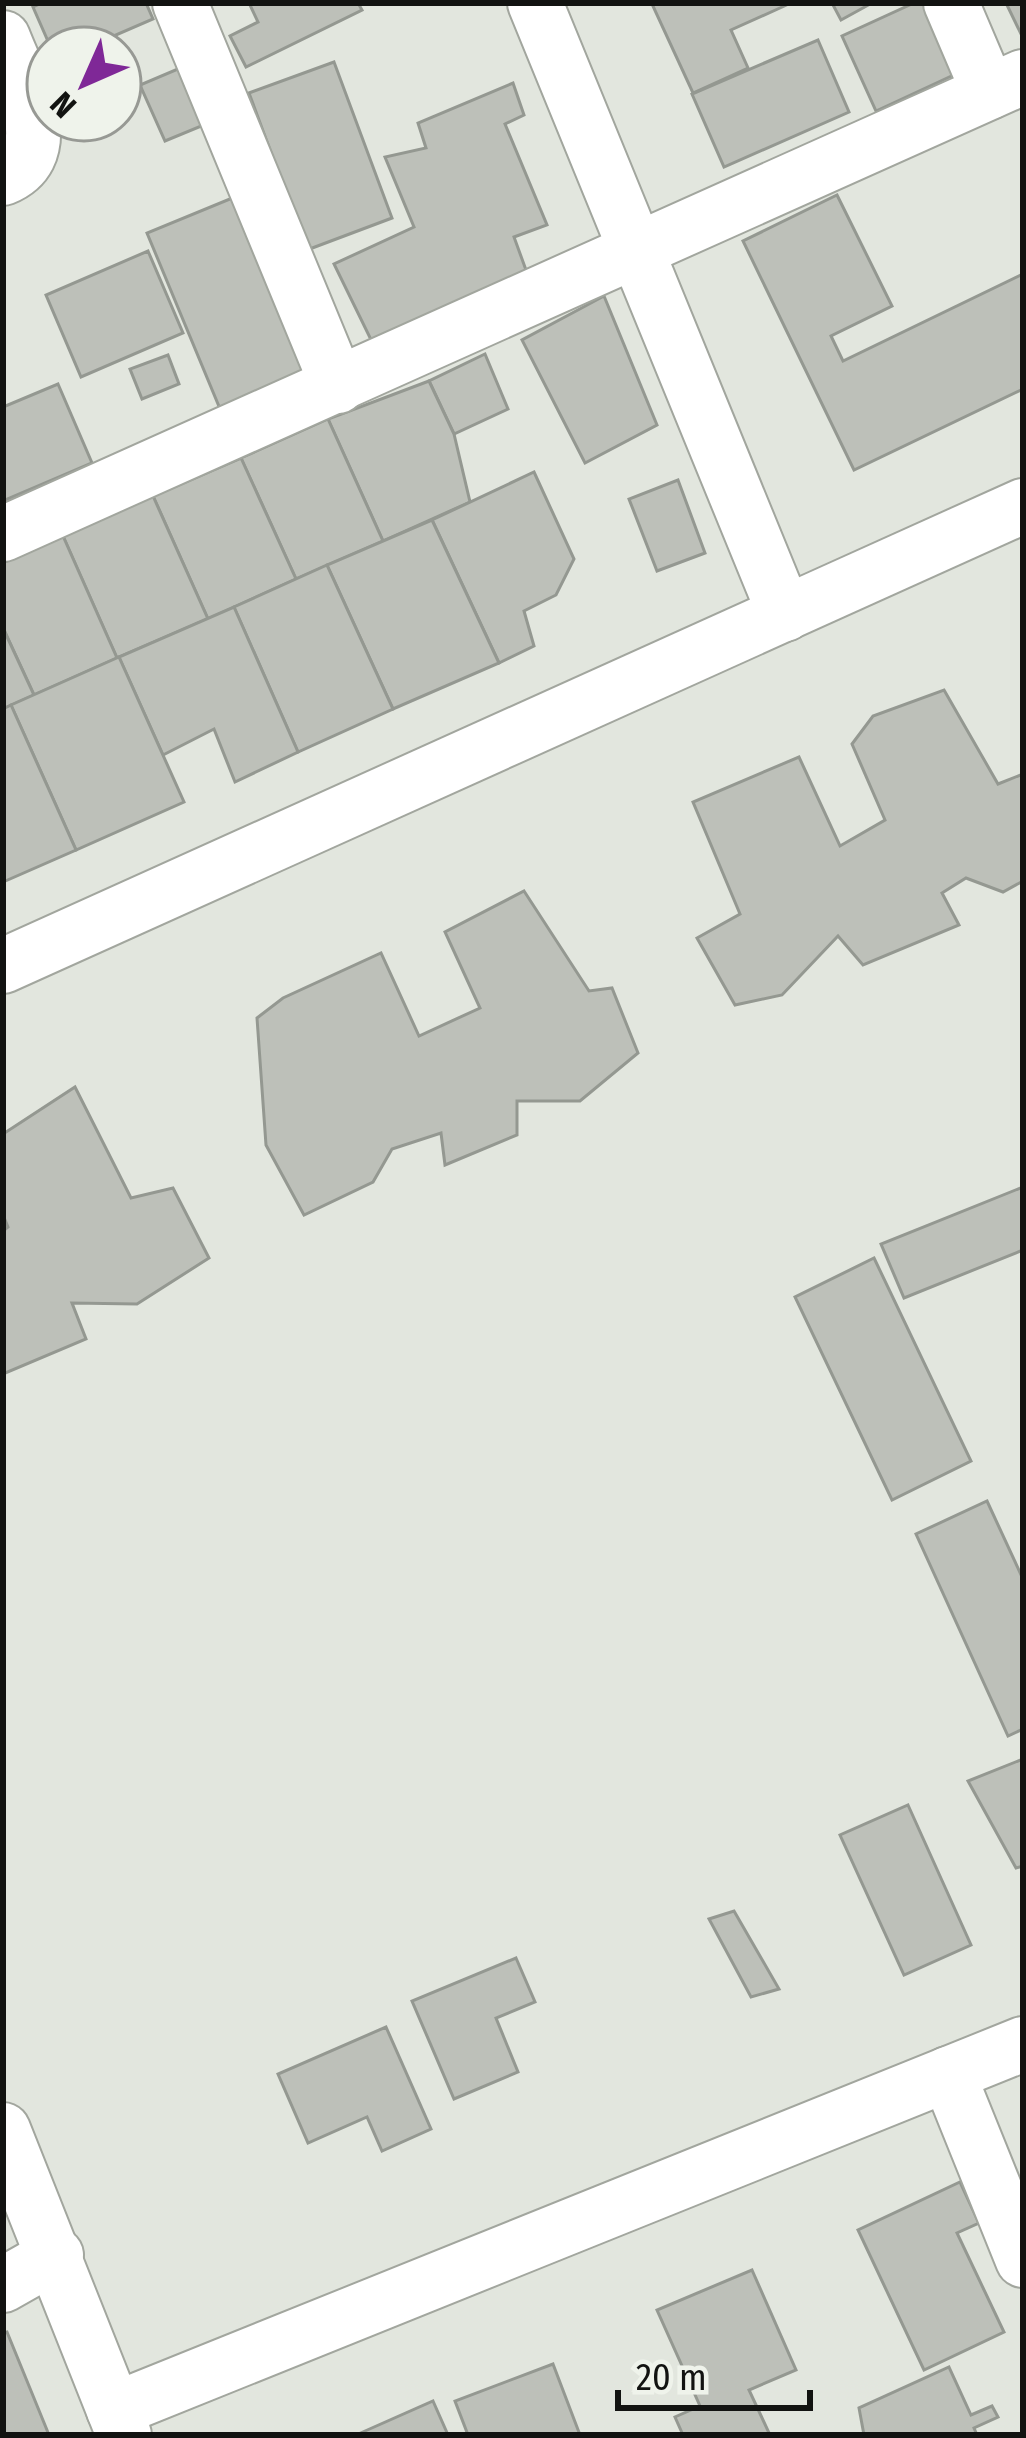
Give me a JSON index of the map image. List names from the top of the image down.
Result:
{
  "scale_bar": "20 m",
  "north": "bottom left"
}
